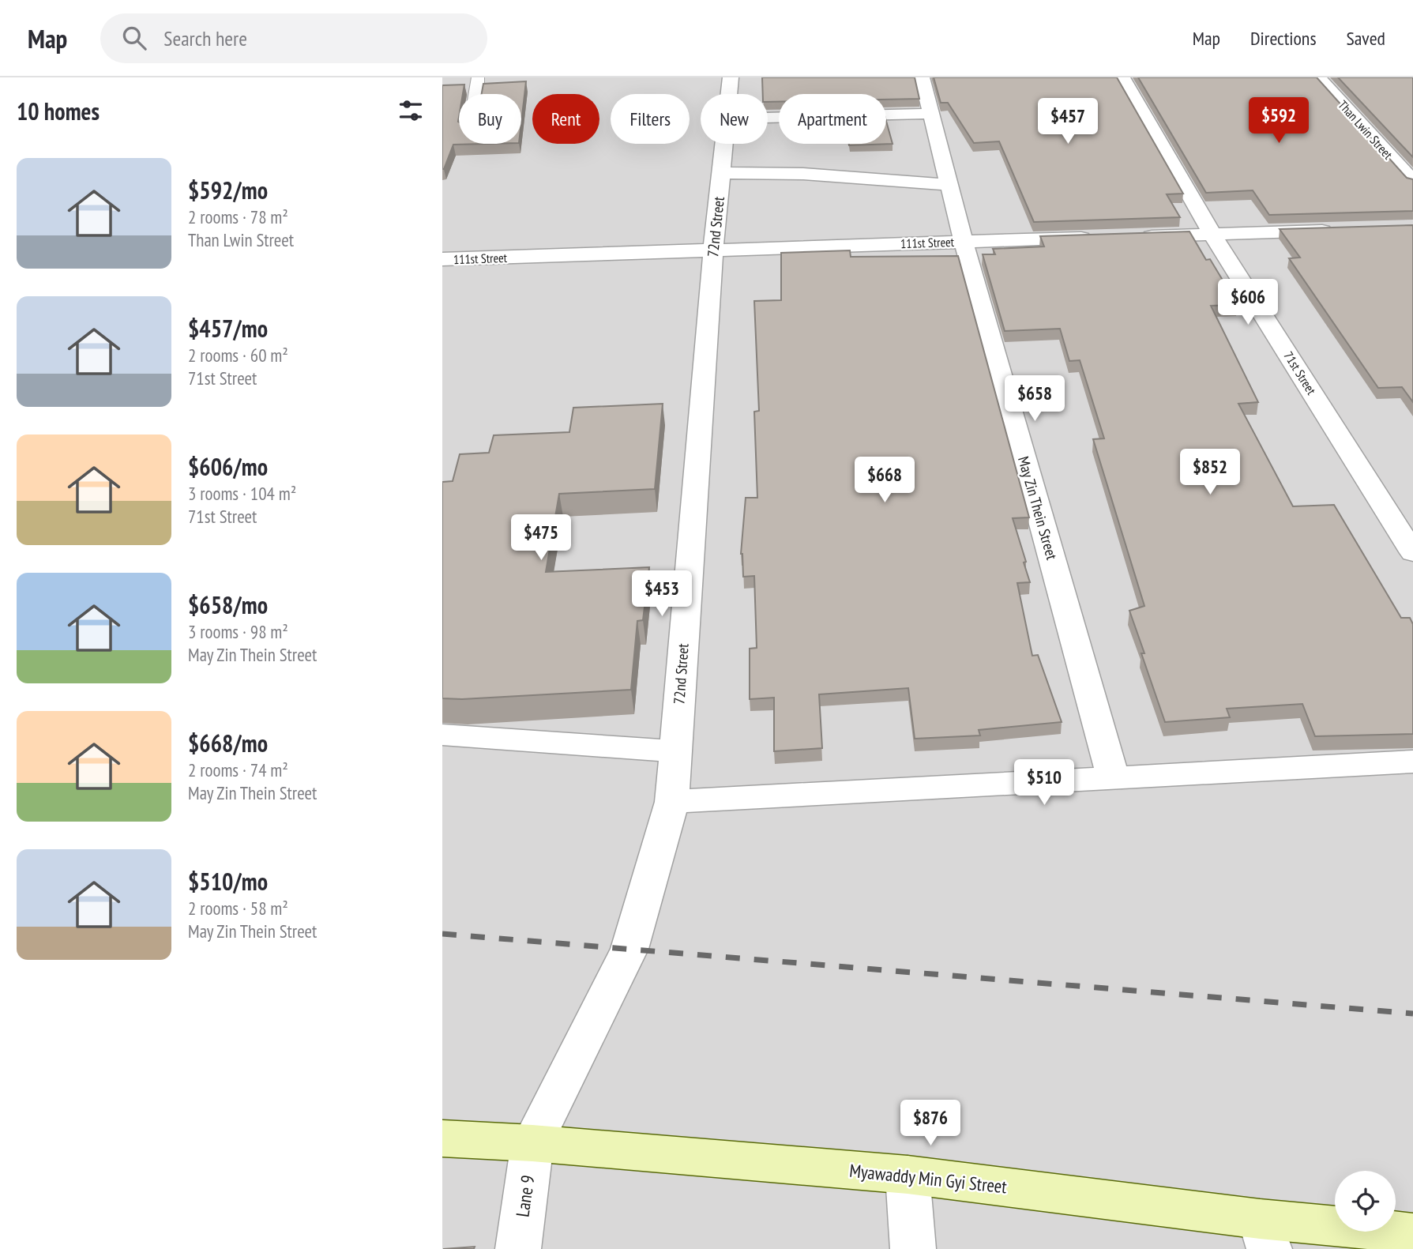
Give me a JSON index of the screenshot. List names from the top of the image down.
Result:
{
  "streets": {
    "main road": ["Myawaddy Min Gyi Street"],
    "street": [
      "Than Lwin Street",
      "72nd Street",
      "111st Street",
      "71st Street",
      "May Zin Thein Street",
      "Lane 9"
    ]
  },
  "crossings": [
    ["72nd Street", "111st Street"],
    ["72nd Street", "Myawaddy Min Gyi Street"],
    ["72nd Street", "Lane 9"],
    ["111st Street", "May Zin Thein Street"],
    ["Myawaddy Min Gyi Street", "Lane 9"]
  ],
  "page": {
    "header": "Map",
    "search": "Search here",
    "nav": ["Map", "Directions", "Saved"],
    "heading": "10 homes",
    "chip": [
      "Buy",
      "Rent",
      "Filters",
      "New",
      "Apartment"
    ],
    "price": [
      "$592",
      "$457",
      "$606",
      "$658",
      "$852",
      "$668",
      "$475",
      "$453",
      "$510",
      "$876"
    ],
    "list": [
      {
        "name": "$592/mo",
        "note": "2 rooms · 78 m² · Than Lwin Street"
      },
      {
        "name": "$457/mo",
        "note": "2 rooms · 60 m² · 71st Street"
      },
      {
        "name": "$606/mo",
        "note": "3 rooms · 104 m² · 71st Street"
      },
      {
        "name": "$658/mo",
        "note": "3 rooms · 98 m² · May Zin Thein Street"
      },
      {
        "name": "$668/mo",
        "note": "2 rooms · 74 m² · May Zin Thein Street"
      },
      {
        "name": "$510/mo",
        "note": "2 rooms · 58 m² · May Zin Thein Street"
      }
    ]
  }
}
